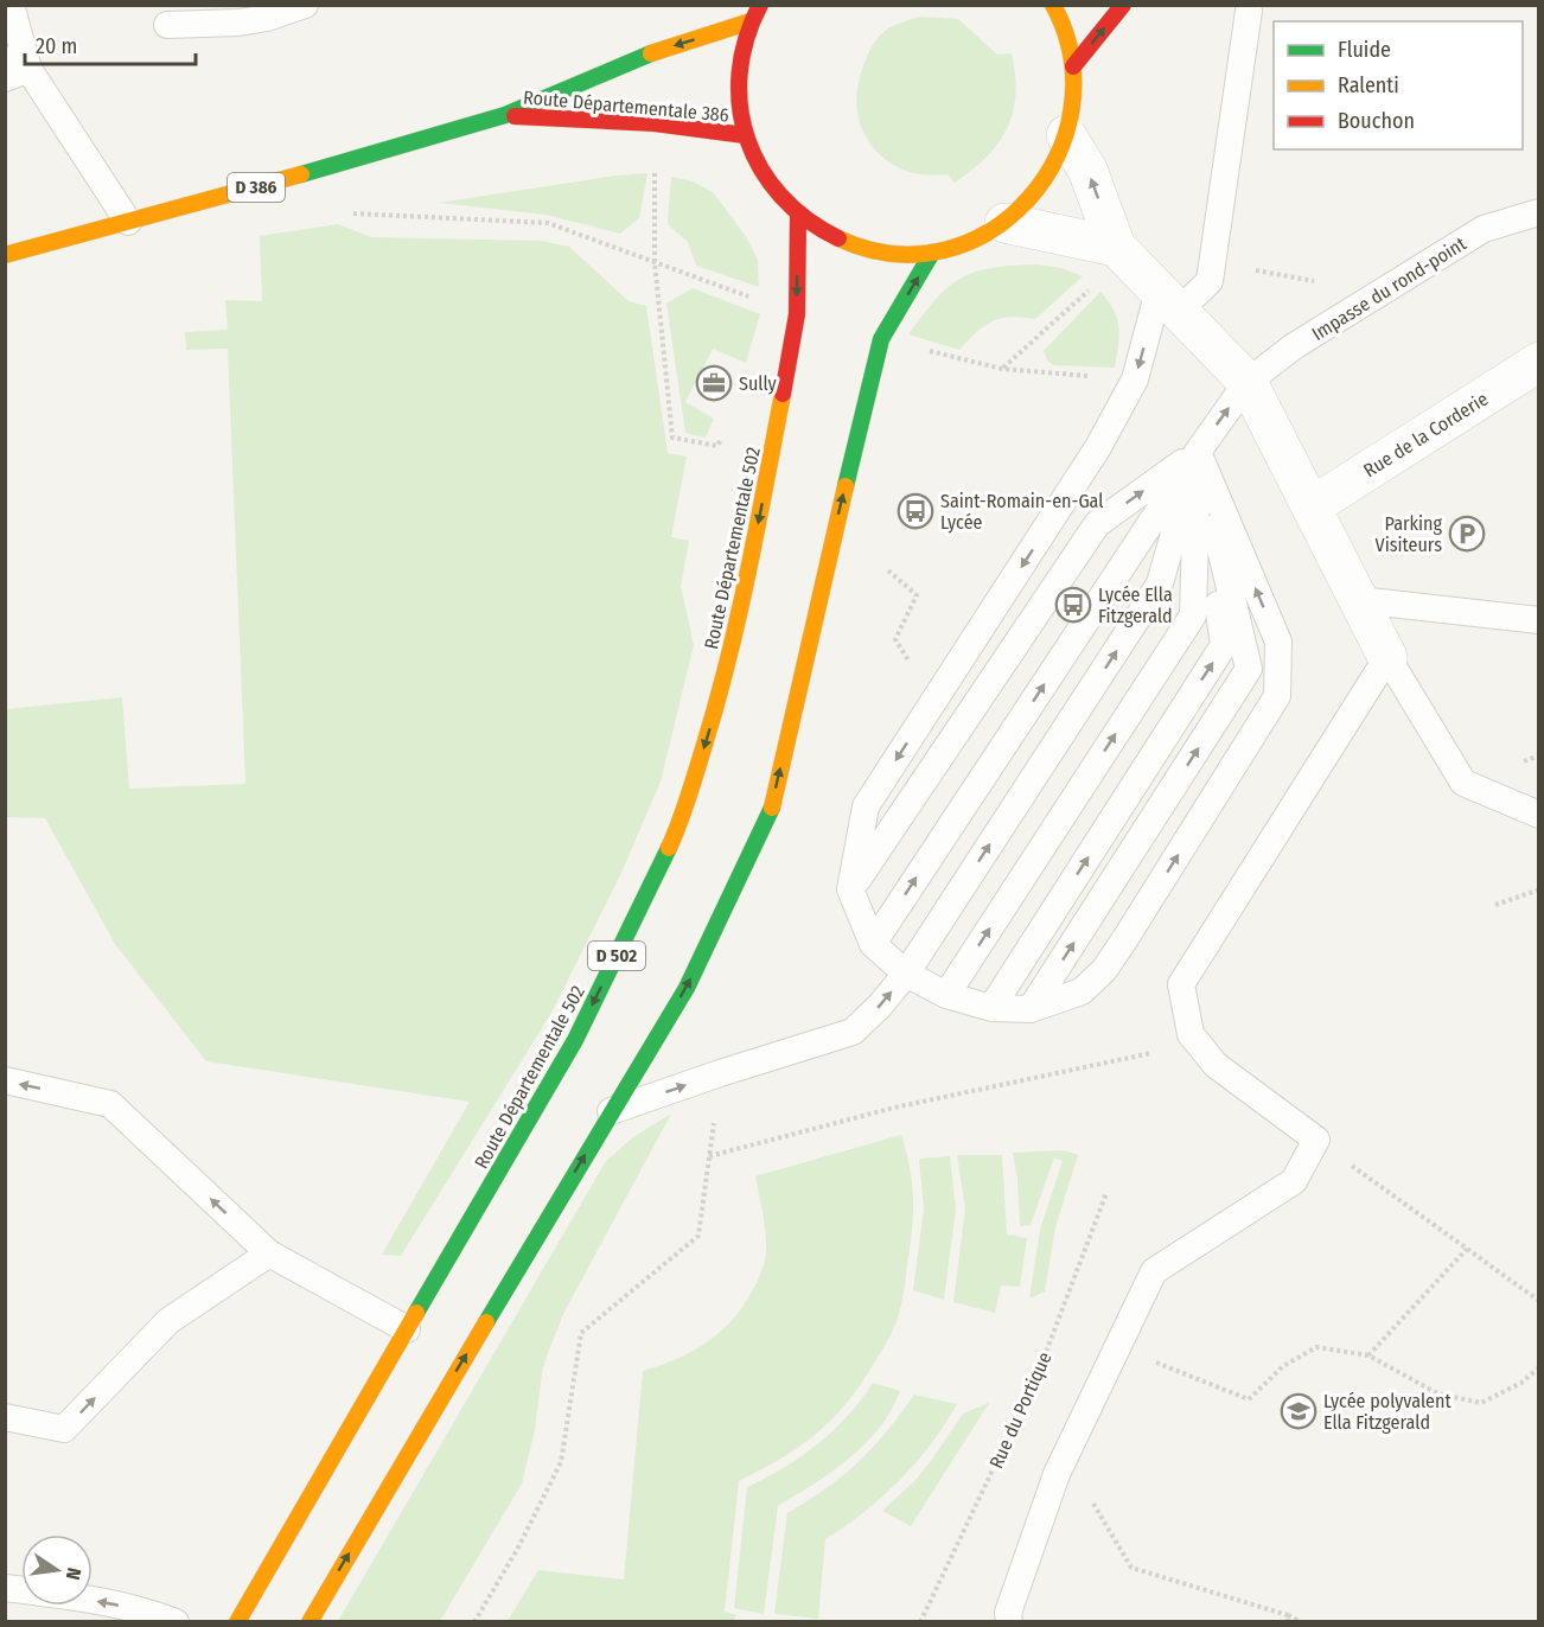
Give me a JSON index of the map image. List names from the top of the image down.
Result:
{
  "streets": {
    "main road": [
      "Route Départementale 386",
      "D 386",
      "Route Départementale 502",
      "D 502"
    ],
    "street": ["Rue de la Corderie"],
    "lane": ["Impasse du rond-point"],
    "path": ["Rue du Portique"]
  },
  "places": {
    "office": ["Sully"],
    "bus stop": ["Saint-Romain-en-Gal Lycée", "Lycée Ella Fitzgerald"],
    "parking": ["Parking Visiteurs"],
    "school or university": ["Lycée polyvalent Ella Fitzgerald"]
  },
  "legend": ["Fluide", "Ralenti", "Bouchon"],
  "scale_bar": "20 m",
  "north": "right"
}
